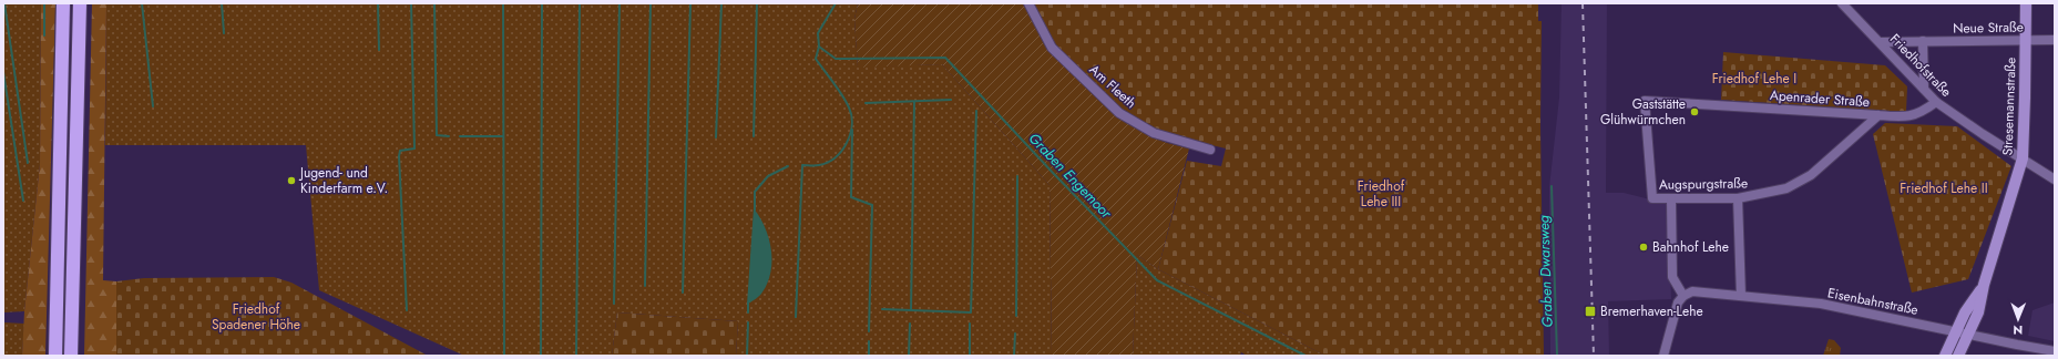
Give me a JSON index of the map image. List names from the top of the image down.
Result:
{
  "streets": {
    "main road": ["Stresemannstraße"],
    "street": [
      "Neue Straße",
      "Friedhofstraße",
      "Am Fleeth",
      "Apenrader Straße",
      "Augspurgstraße",
      "Eisenbahnstraße"
    ]
  },
  "crossings": [
    ["Neue Straße", "Friedhofstraße"],
    ["Neue Straße", "Stresemannstraße"],
    ["Friedhofstraße", "Apenrader Straße"],
    ["Friedhofstraße", "Stresemannstraße"],
    ["Apenrader Straße", "Augspurgstraße"],
    ["Stresemannstraße", "Eisenbahnstraße"]
  ],
  "water": ["Graben Engemoor", "Graben Dwarsweg"],
  "parks": [
    "Friedhof Lehe I",
    "Friedhof Lehe III",
    "Friedhof Lehe II",
    "Friedhof Spadener Höhe"
  ],
  "places": {
    "other": ["Gaststätte Glühwürmchen", "Jugend- und Kinderfarm e.V.", "Bahnhof Lehe"],
    "transit": ["Bremerhaven-Lehe"]
  },
  "north": "bottom"
}
